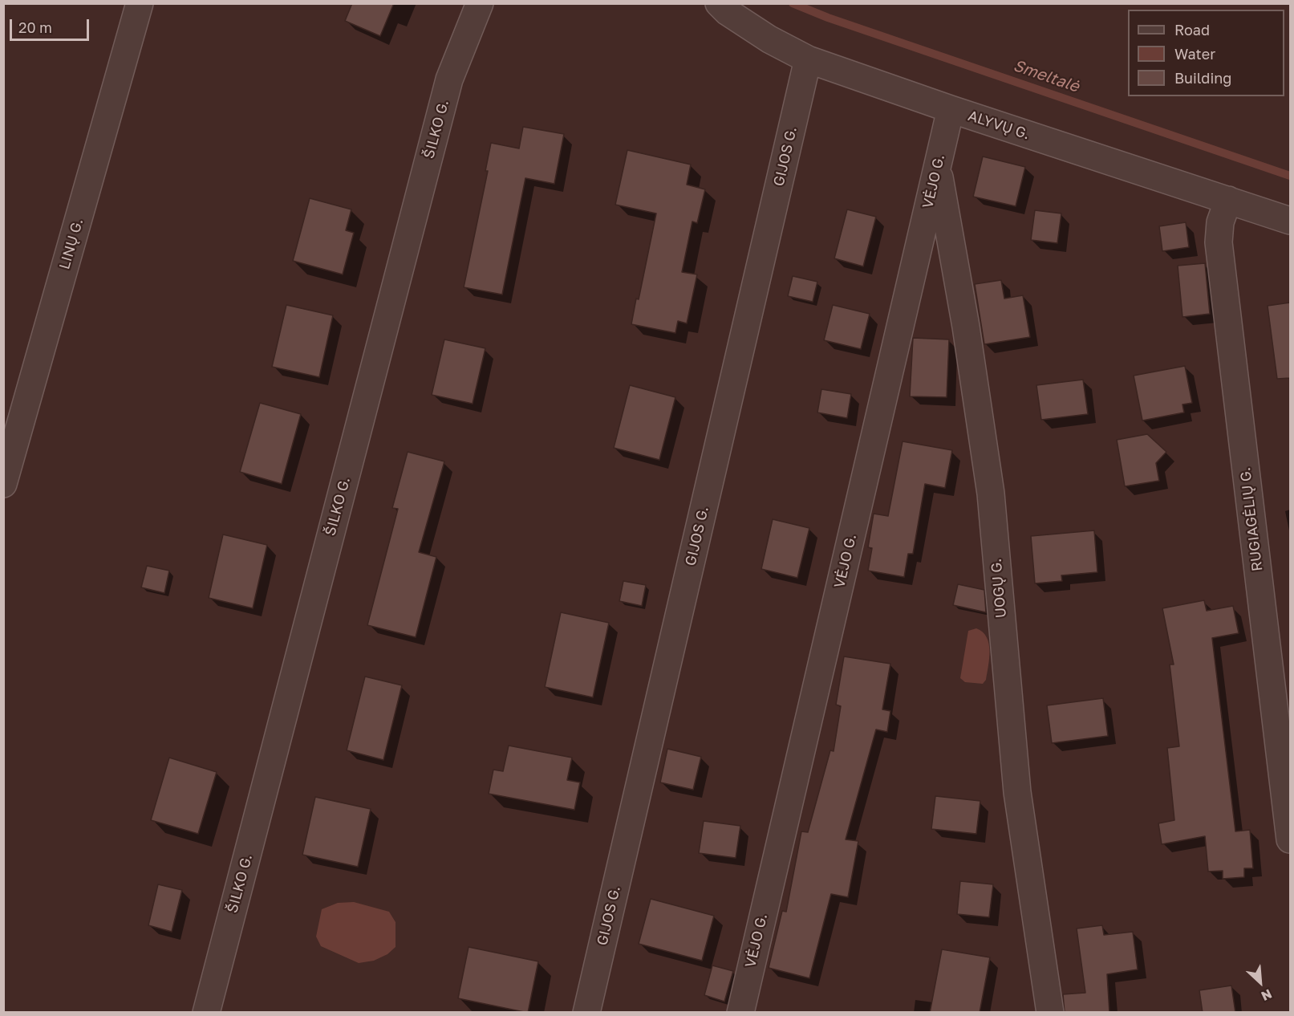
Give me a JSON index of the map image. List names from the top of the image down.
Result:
{
  "streets": {
    "street": [
      "ALYVŲ G.",
      "ŠILKO G.",
      "GIJOS G.",
      "VĖJO G.",
      "LINŲ G.",
      "RUGIAGĖLIŲ G.",
      "UOGŲ G."
    ]
  },
  "crossings": [
    ["ALYVŲ G.", "GIJOS G."],
    ["ALYVŲ G.", "VĖJO G."],
    ["ALYVŲ G.", "RUGIAGĖLIŲ G."],
    ["VĖJO G.", "UOGŲ G."]
  ],
  "water": ["Smeltalė"],
  "legend": ["Road", "Water", "Building"],
  "scale_bar": "20 m",
  "north": "bottom right"
}
